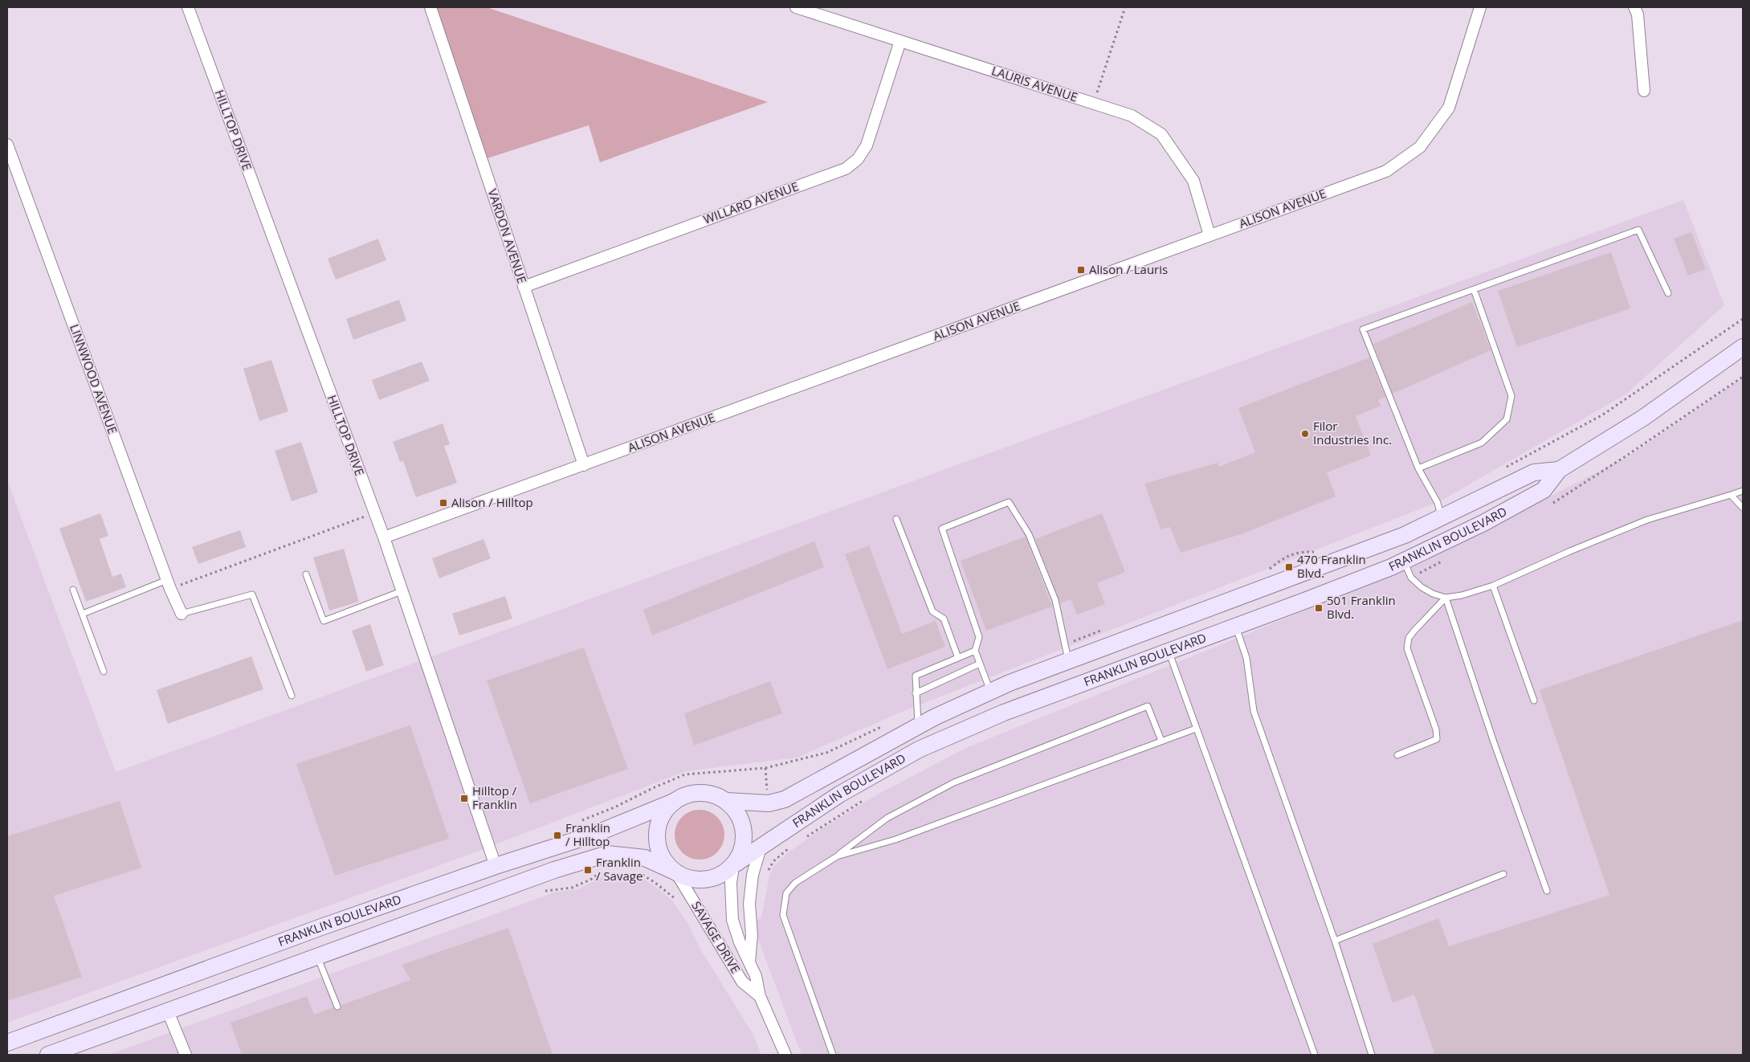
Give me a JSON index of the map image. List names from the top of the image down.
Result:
{
  "streets": {
    "main road": ["FRANKLIN BOULEVARD"],
    "street": [
      "LAURIS AVENUE",
      "HILLTOP DRIVE",
      "WILLARD AVENUE",
      "ALISON AVENUE",
      "VARDON AVENUE",
      "LINNWOOD AVENUE",
      "SAVAGE DRIVE"
    ]
  },
  "crossings": [
    ["LAURIS AVENUE", "WILLARD AVENUE"],
    ["LAURIS AVENUE", "ALISON AVENUE"],
    ["HILLTOP DRIVE", "ALISON AVENUE"],
    ["HILLTOP DRIVE", "FRANKLIN BOULEVARD"],
    ["WILLARD AVENUE", "VARDON AVENUE"],
    ["ALISON AVENUE", "VARDON AVENUE"],
    ["FRANKLIN BOULEVARD", "SAVAGE DRIVE"]
  ],
  "places": {
    "transit": [
      "Alison / Lauris",
      "Alison / Hilltop",
      "470 Franklin Blvd.",
      "501 Franklin Blvd.",
      "Hilltop / Franklin",
      "Franklin / Hilltop",
      "Franklin / Savage"
    ],
    "other": ["Filor Industries Inc."]
  }
}
